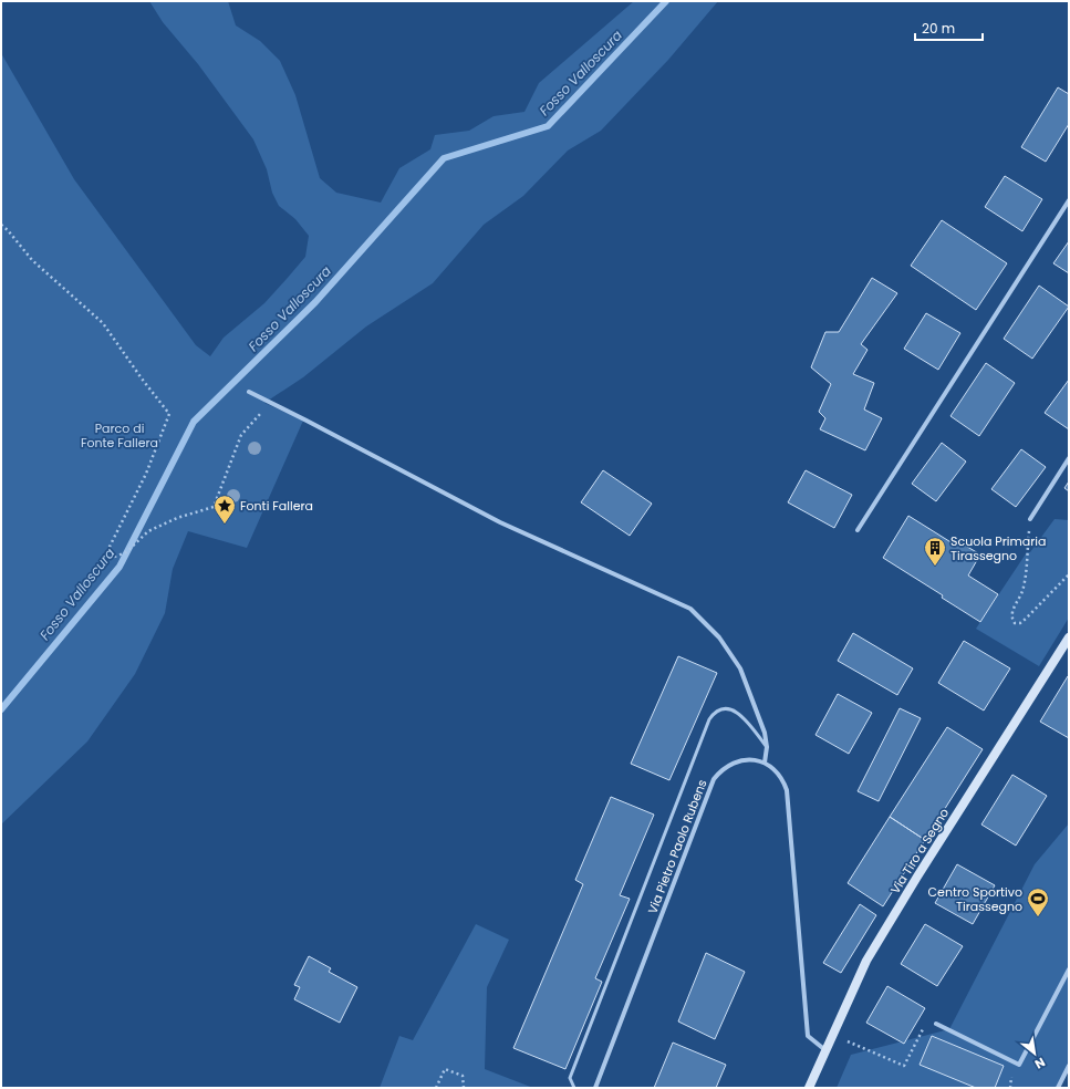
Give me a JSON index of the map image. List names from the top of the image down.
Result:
{
  "streets": {
    "main road": ["Via Tiro a Segno"],
    "street": ["Via Pietro Paolo Rubens"]
  },
  "water": ["Fosso Valloscura"],
  "parks": ["Parco di Fonte Fallera"],
  "places": {
    "place": ["Fonti Fallera"],
    "building": ["Scuola Primaria Tirassegno"],
    "sports": ["Centro Sportivo Tirassegno"]
  },
  "scale_bar": "20 m",
  "north": "bottom right"
}
